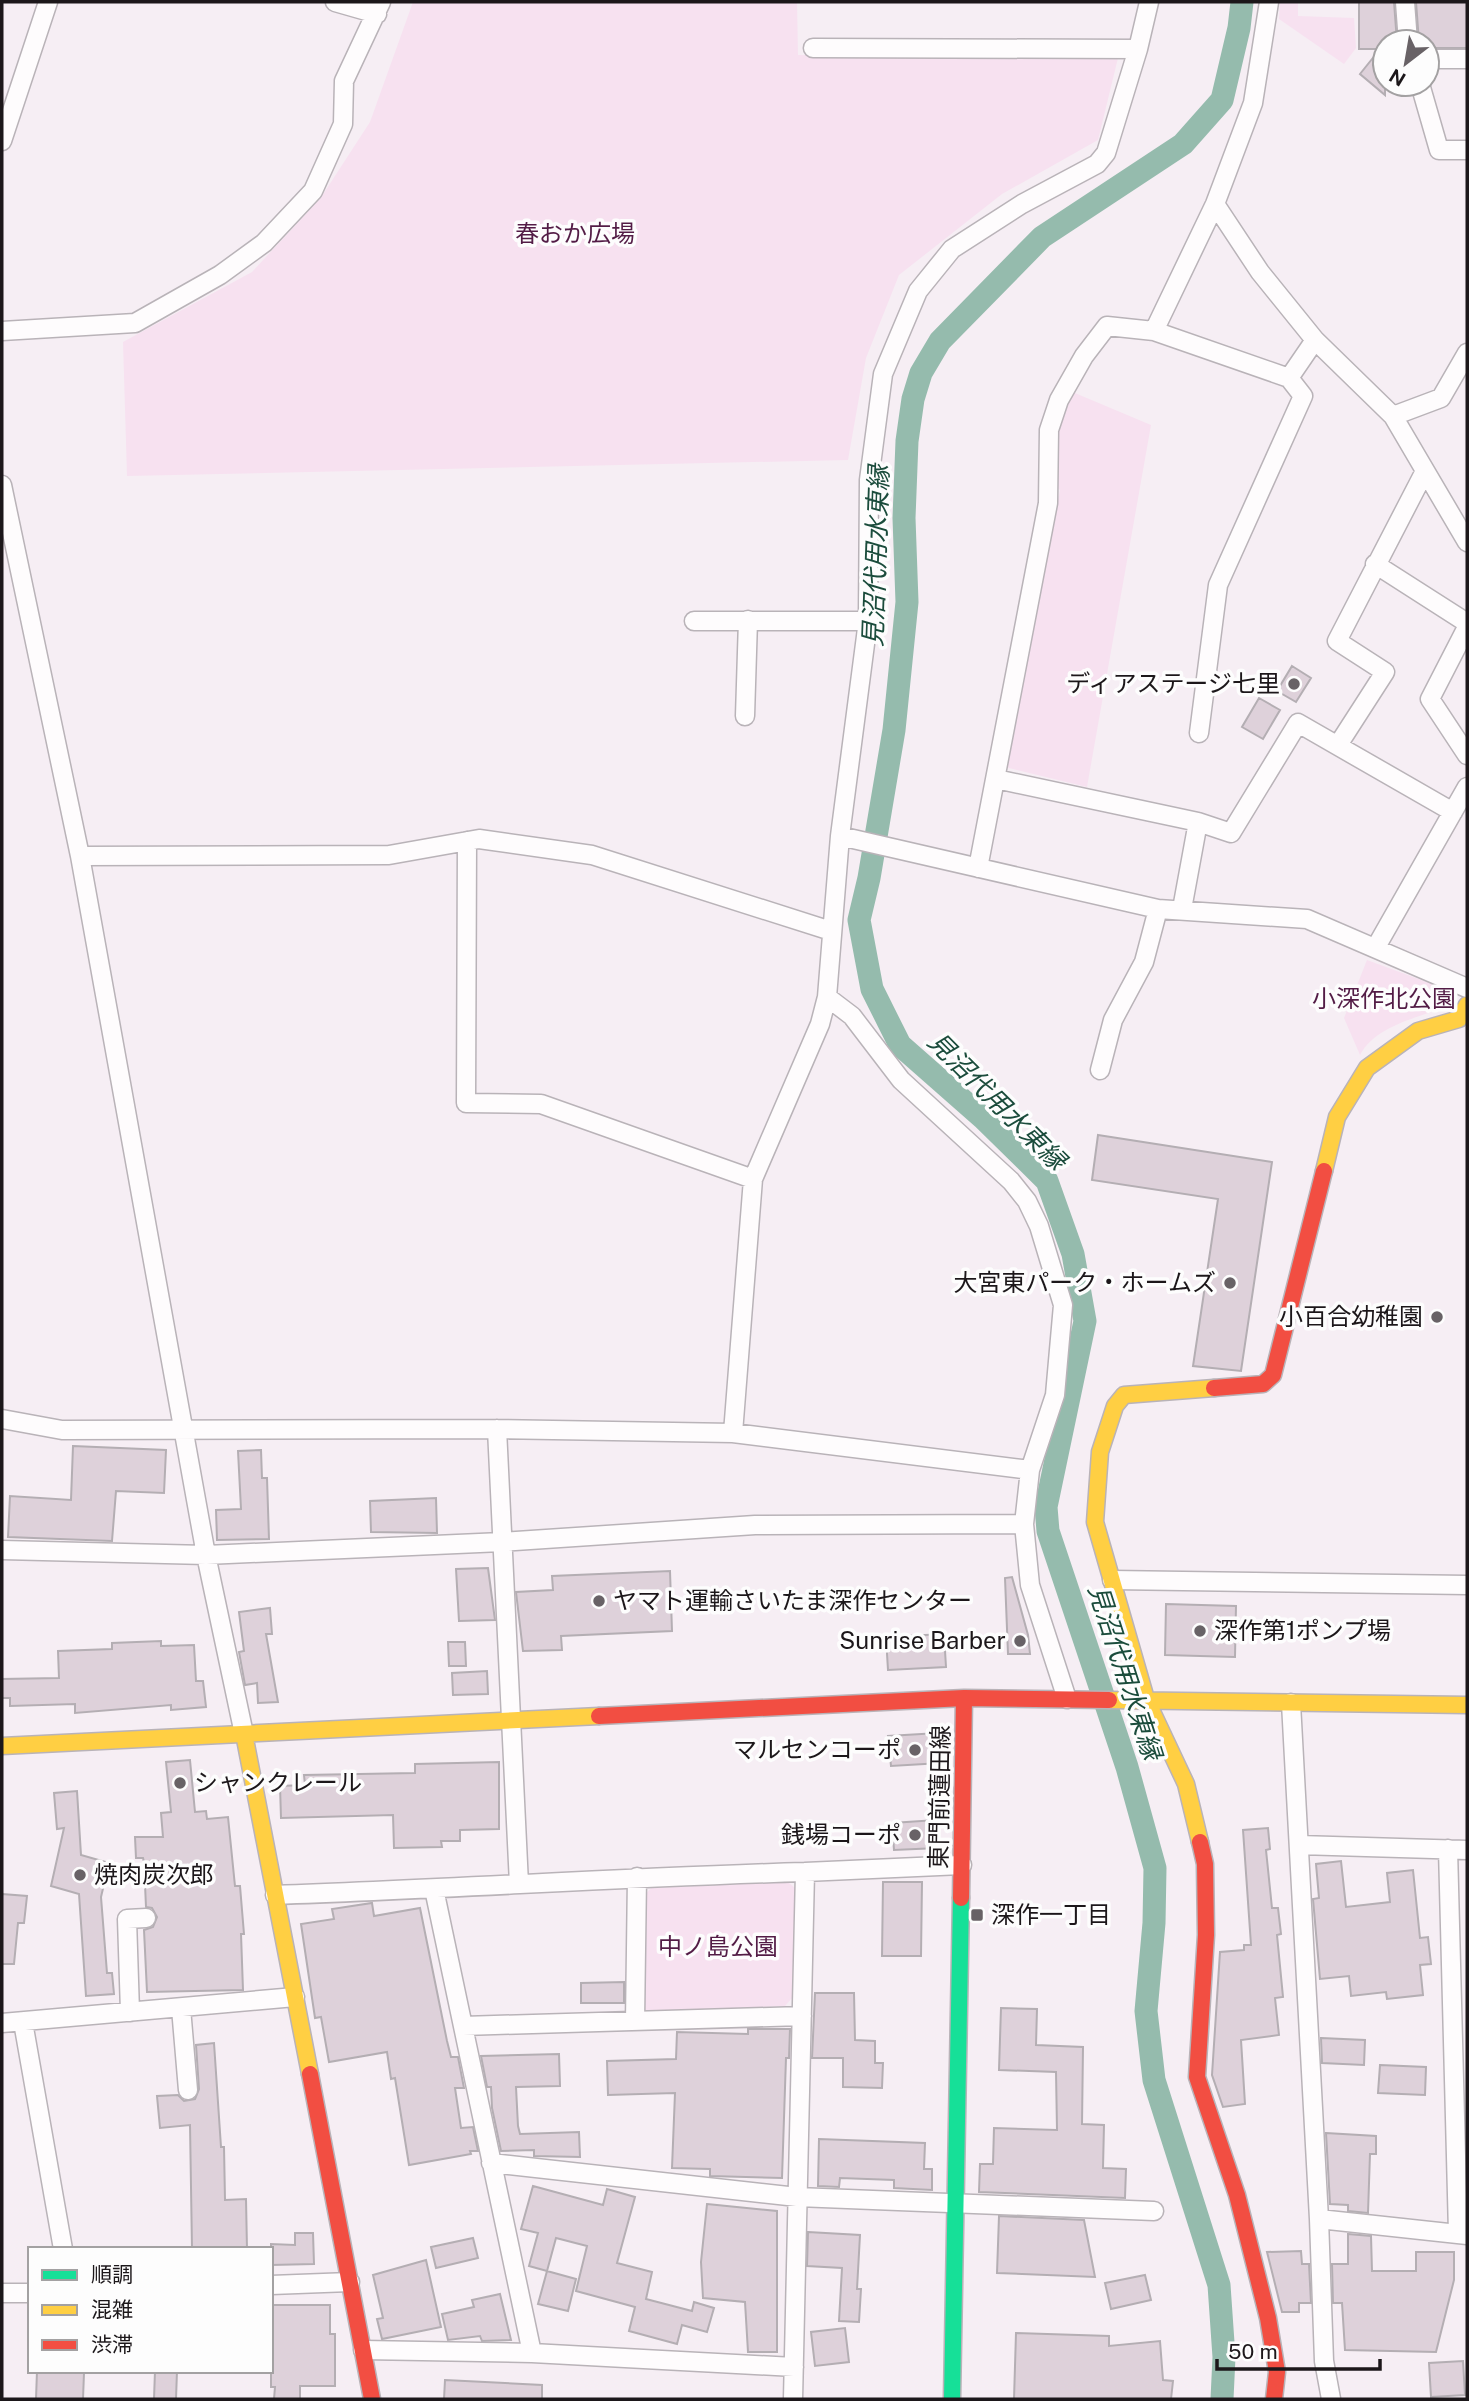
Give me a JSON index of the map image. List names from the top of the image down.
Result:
{
  "streets": {
    "street": ["東門前蓮田線"]
  },
  "water": ["見沼代用水東縁"],
  "parks": ["春おか広場", "小深作北公園", "中ノ島公園"],
  "places": {
    "other": [
      "ディアステージ七里",
      "大宮東パーク・ホームズ",
      "小百合幼稚園",
      "ヤマト運輸さいたま深作センター",
      "深作第1ポンプ場",
      "Sunrise Barber",
      "マルセンコーポ",
      "シャンクレール",
      "銭場コーポ",
      "焼肉炭次郎"
    ],
    "transit": ["深作一丁目"]
  },
  "legend": ["順調", "混雑", "渋滞"],
  "scale_bar": "50 m",
  "north": "bottom left"
}
